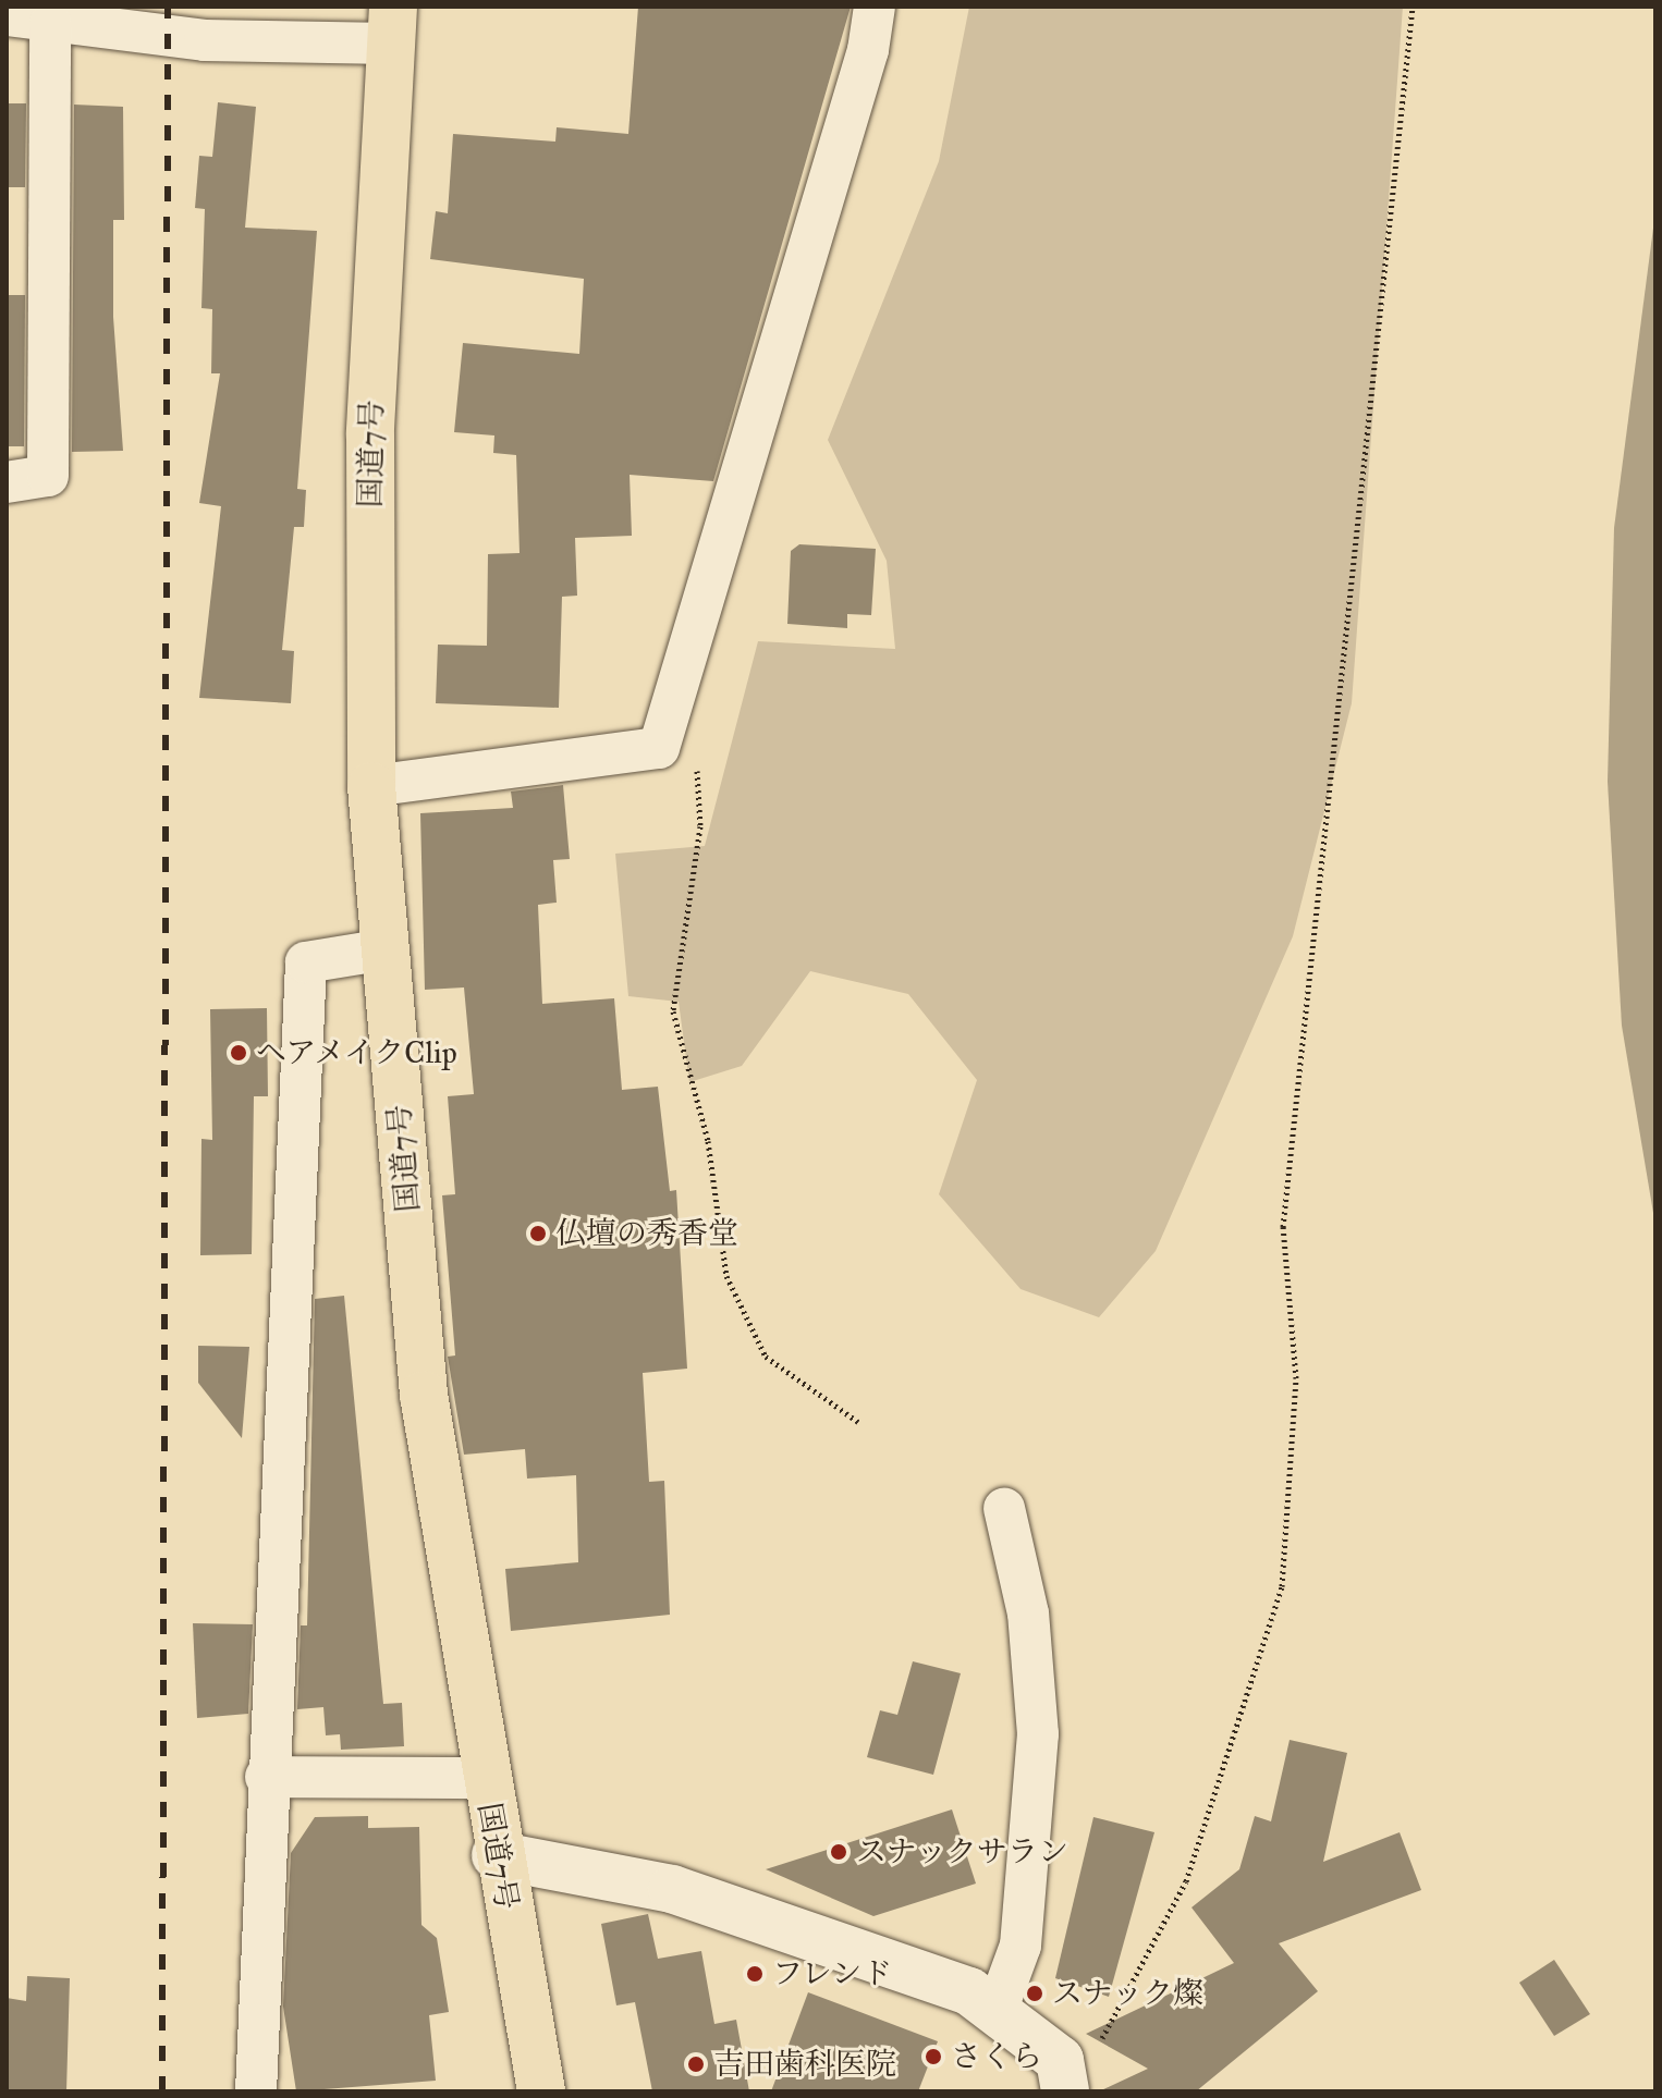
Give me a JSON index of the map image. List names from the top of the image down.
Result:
{
  "streets": {
    "highway": ["国道7号"]
  },
  "places": [
    "ヘアメイクClip",
    "仏壇の秀香堂",
    "スナックサラン",
    "フレンド",
    "スナック燦",
    "さくら",
    "吉田歯科医院"
  ]
}
